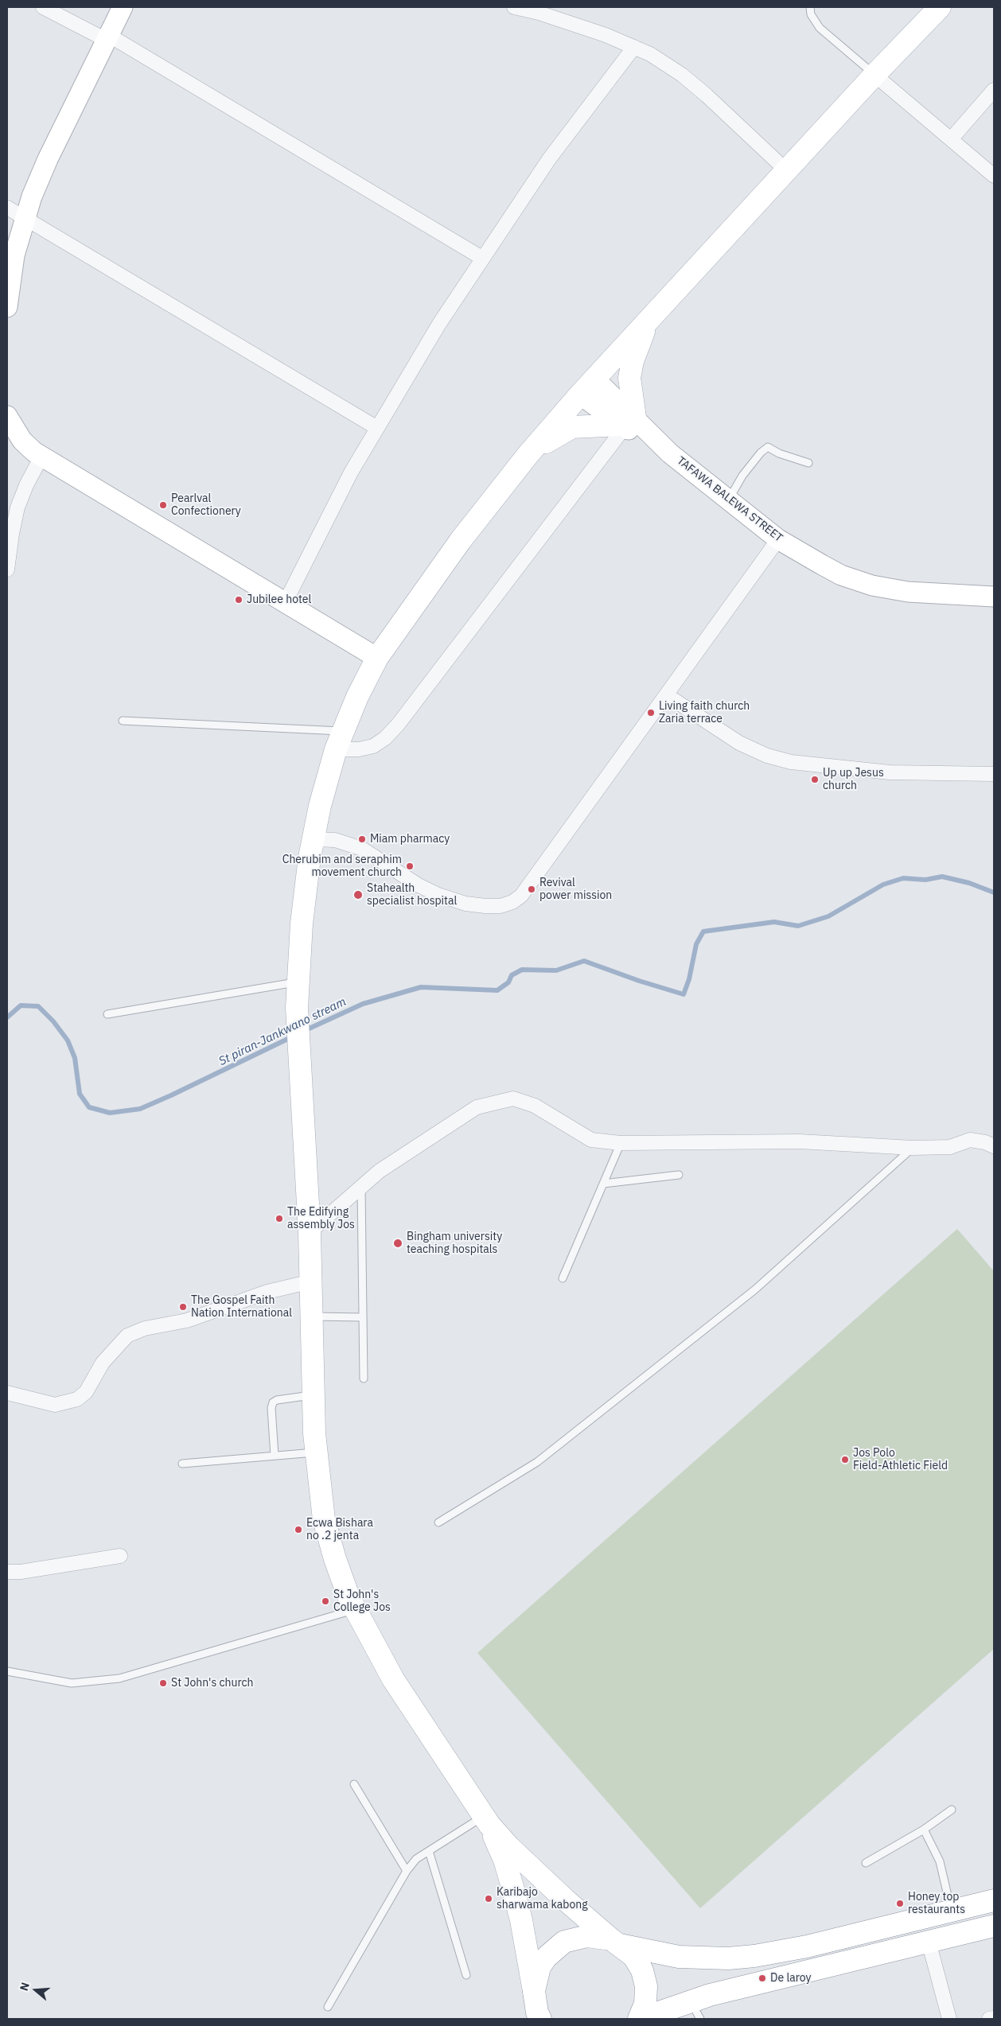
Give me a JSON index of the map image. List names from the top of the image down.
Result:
{
  "streets": {
    "street": ["TAFAWA BALEWA STREET"]
  },
  "water": ["St piran-Jankwano stream"],
  "places": [
    "Pearlval Confectionery",
    "Jubilee hotel",
    "Living faith church Zaria terrace",
    "Up up Jesus church",
    "Miam pharmacy",
    "Cherubim and seraphim movement church",
    "Revival power mission",
    "Stahealth specialist hospital",
    "The Edifying assembly Jos",
    "Bingham university teaching hospitals",
    "The Gospel Faith Nation International",
    "Jos Polo Field-Athletic Field",
    "Ecwa Bishara no .2 jenta",
    "St John's College Jos",
    "St John's church",
    "Karibajo sharwama kabong",
    "Honey top restaurants",
    "De laroy"
  ],
  "north": "left"
}
